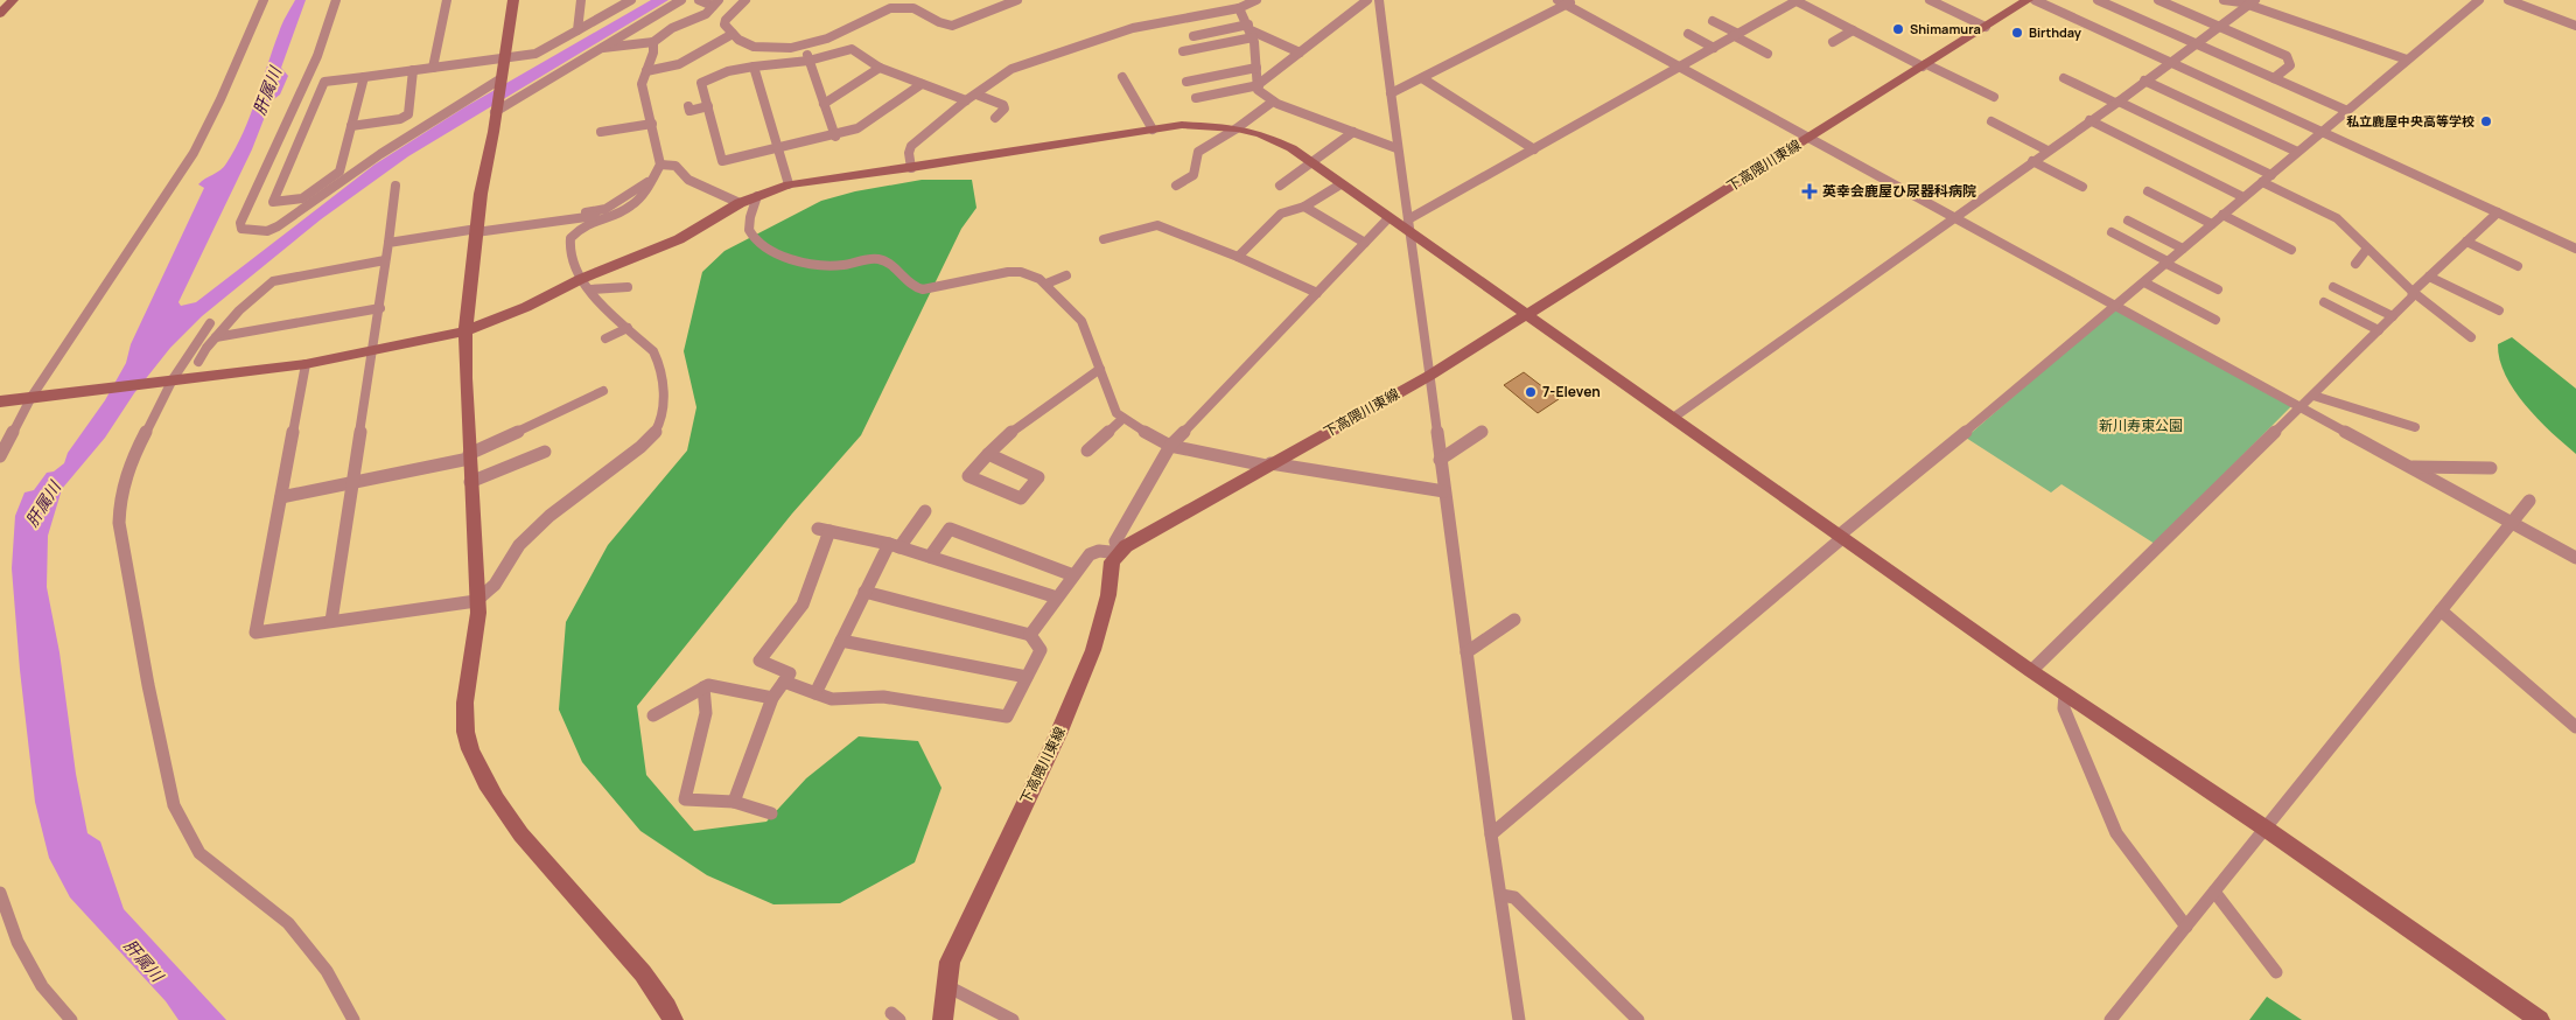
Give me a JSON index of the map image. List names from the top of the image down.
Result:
{
  "streets": {
    "street": ["下高隈川東線"]
  },
  "water": ["肝属川"],
  "parks": ["新川寿東公園"],
  "places": {
    "other": [
      "Shimamura",
      "Birthday",
      "私立鹿屋中央高等学校",
      "7-Eleven"
    ],
    "health": ["英幸会鹿屋ひ尿器科病院"]
  }
}
